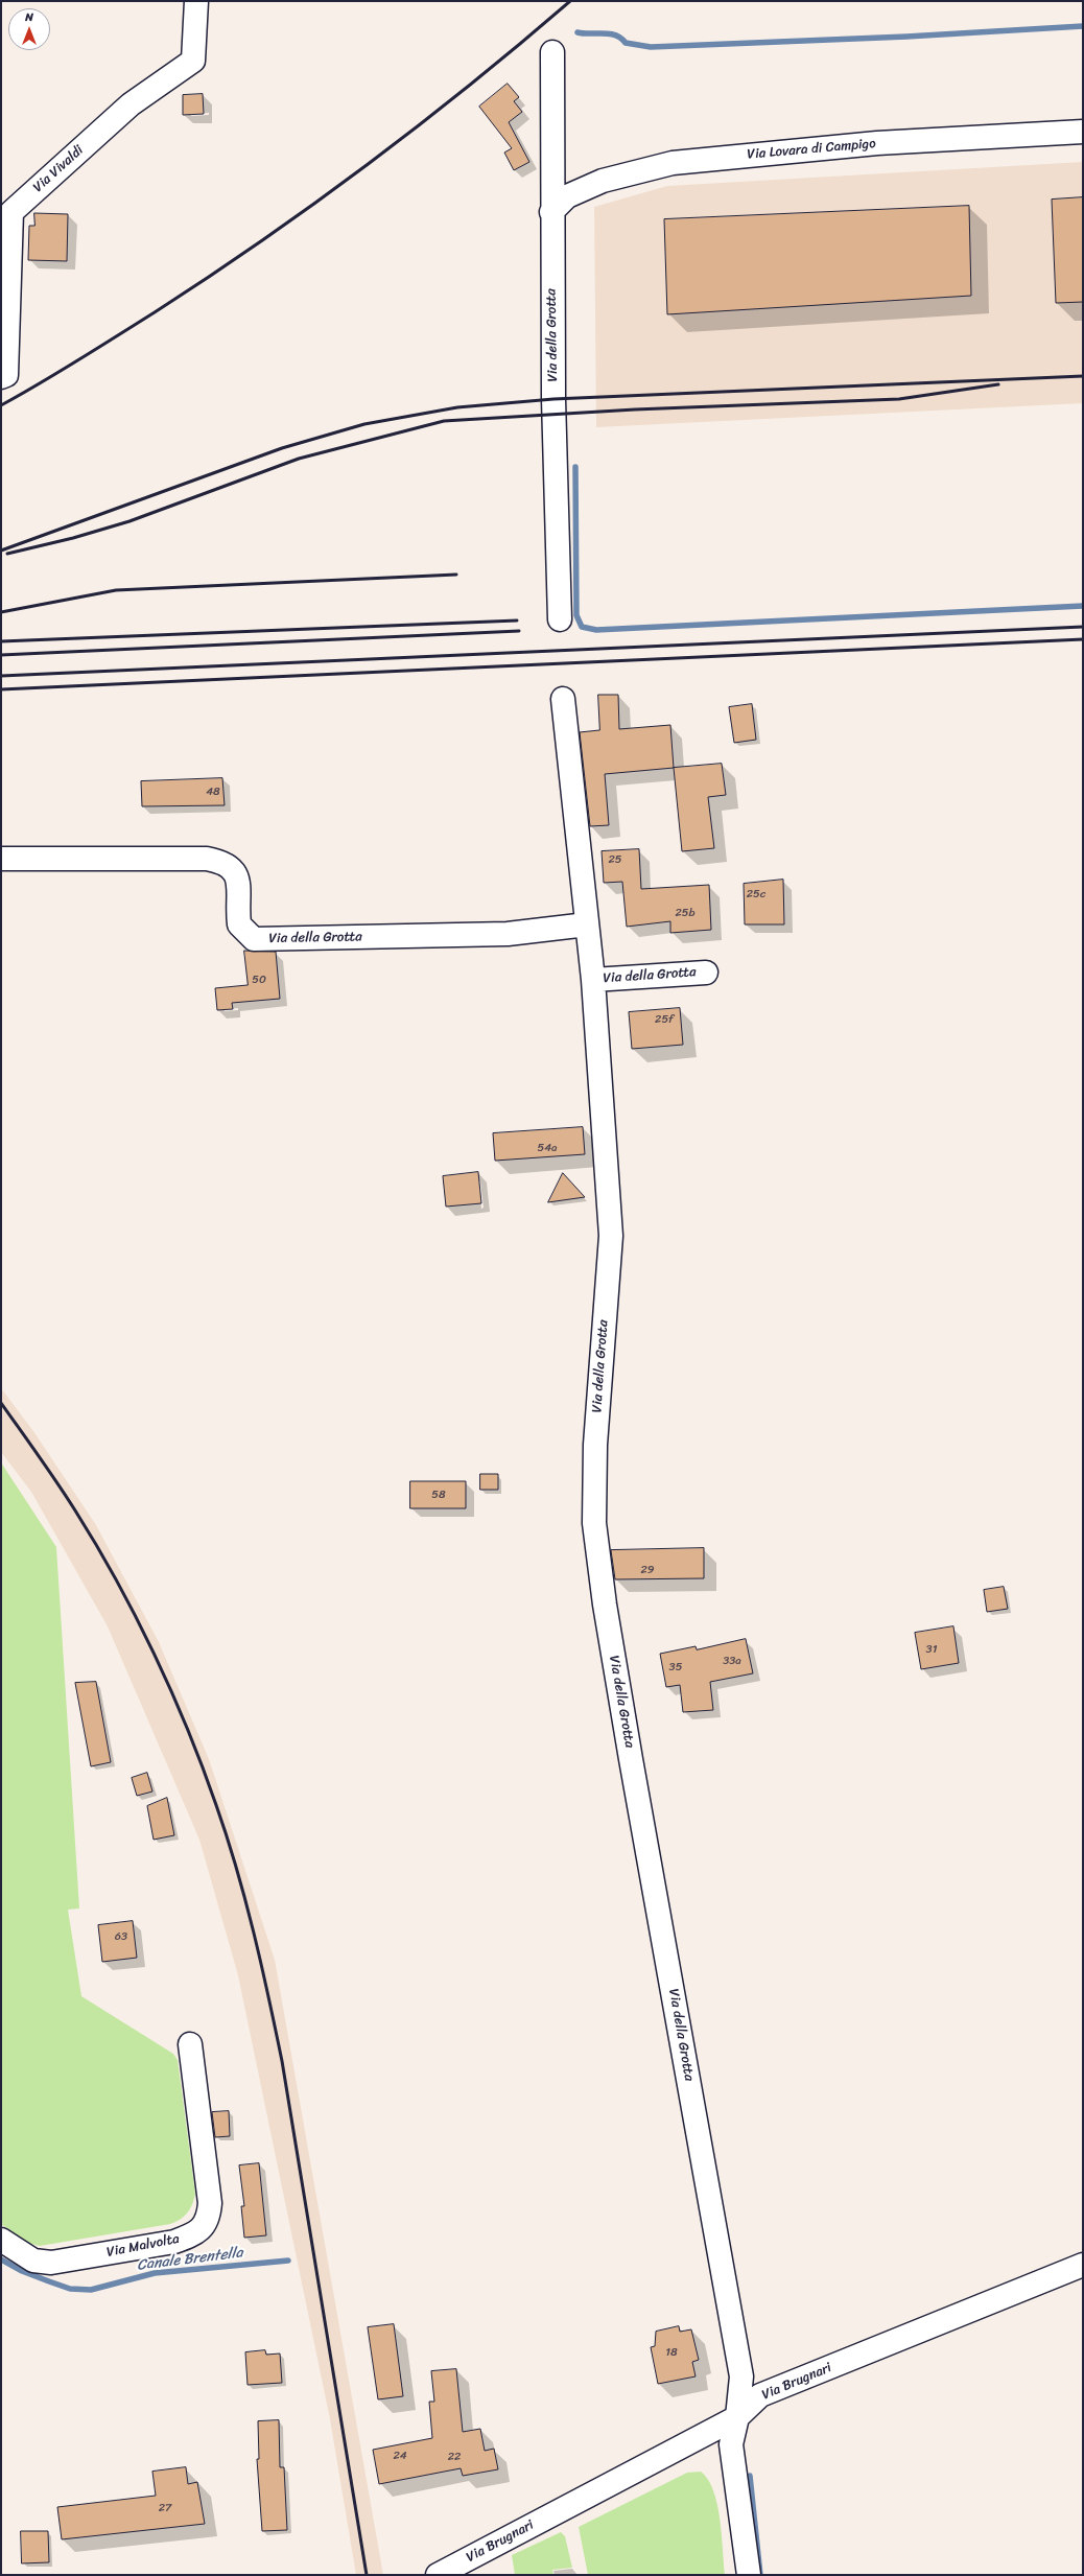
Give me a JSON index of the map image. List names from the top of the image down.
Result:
{
  "streets": {
    "street": [
      "Via Lovara di Campigo",
      "Via Vivaldi",
      "Via della Grotta",
      "Via Malvolta",
      "Via Brugnari"
    ]
  },
  "crossings": [
    ["Via Lovara di Campigo", "Via della Grotta"],
    ["Via della Grotta", "Via Brugnari"]
  ],
  "water": ["Canale Brentella"],
  "house_numbers": [
    "48",
    "25",
    "25c",
    "25b",
    "50",
    "25f",
    "54a",
    "58",
    "29",
    "31",
    "33a",
    "35",
    "63",
    "18",
    "24",
    "22",
    "27"
  ],
  "north": "top"
}
